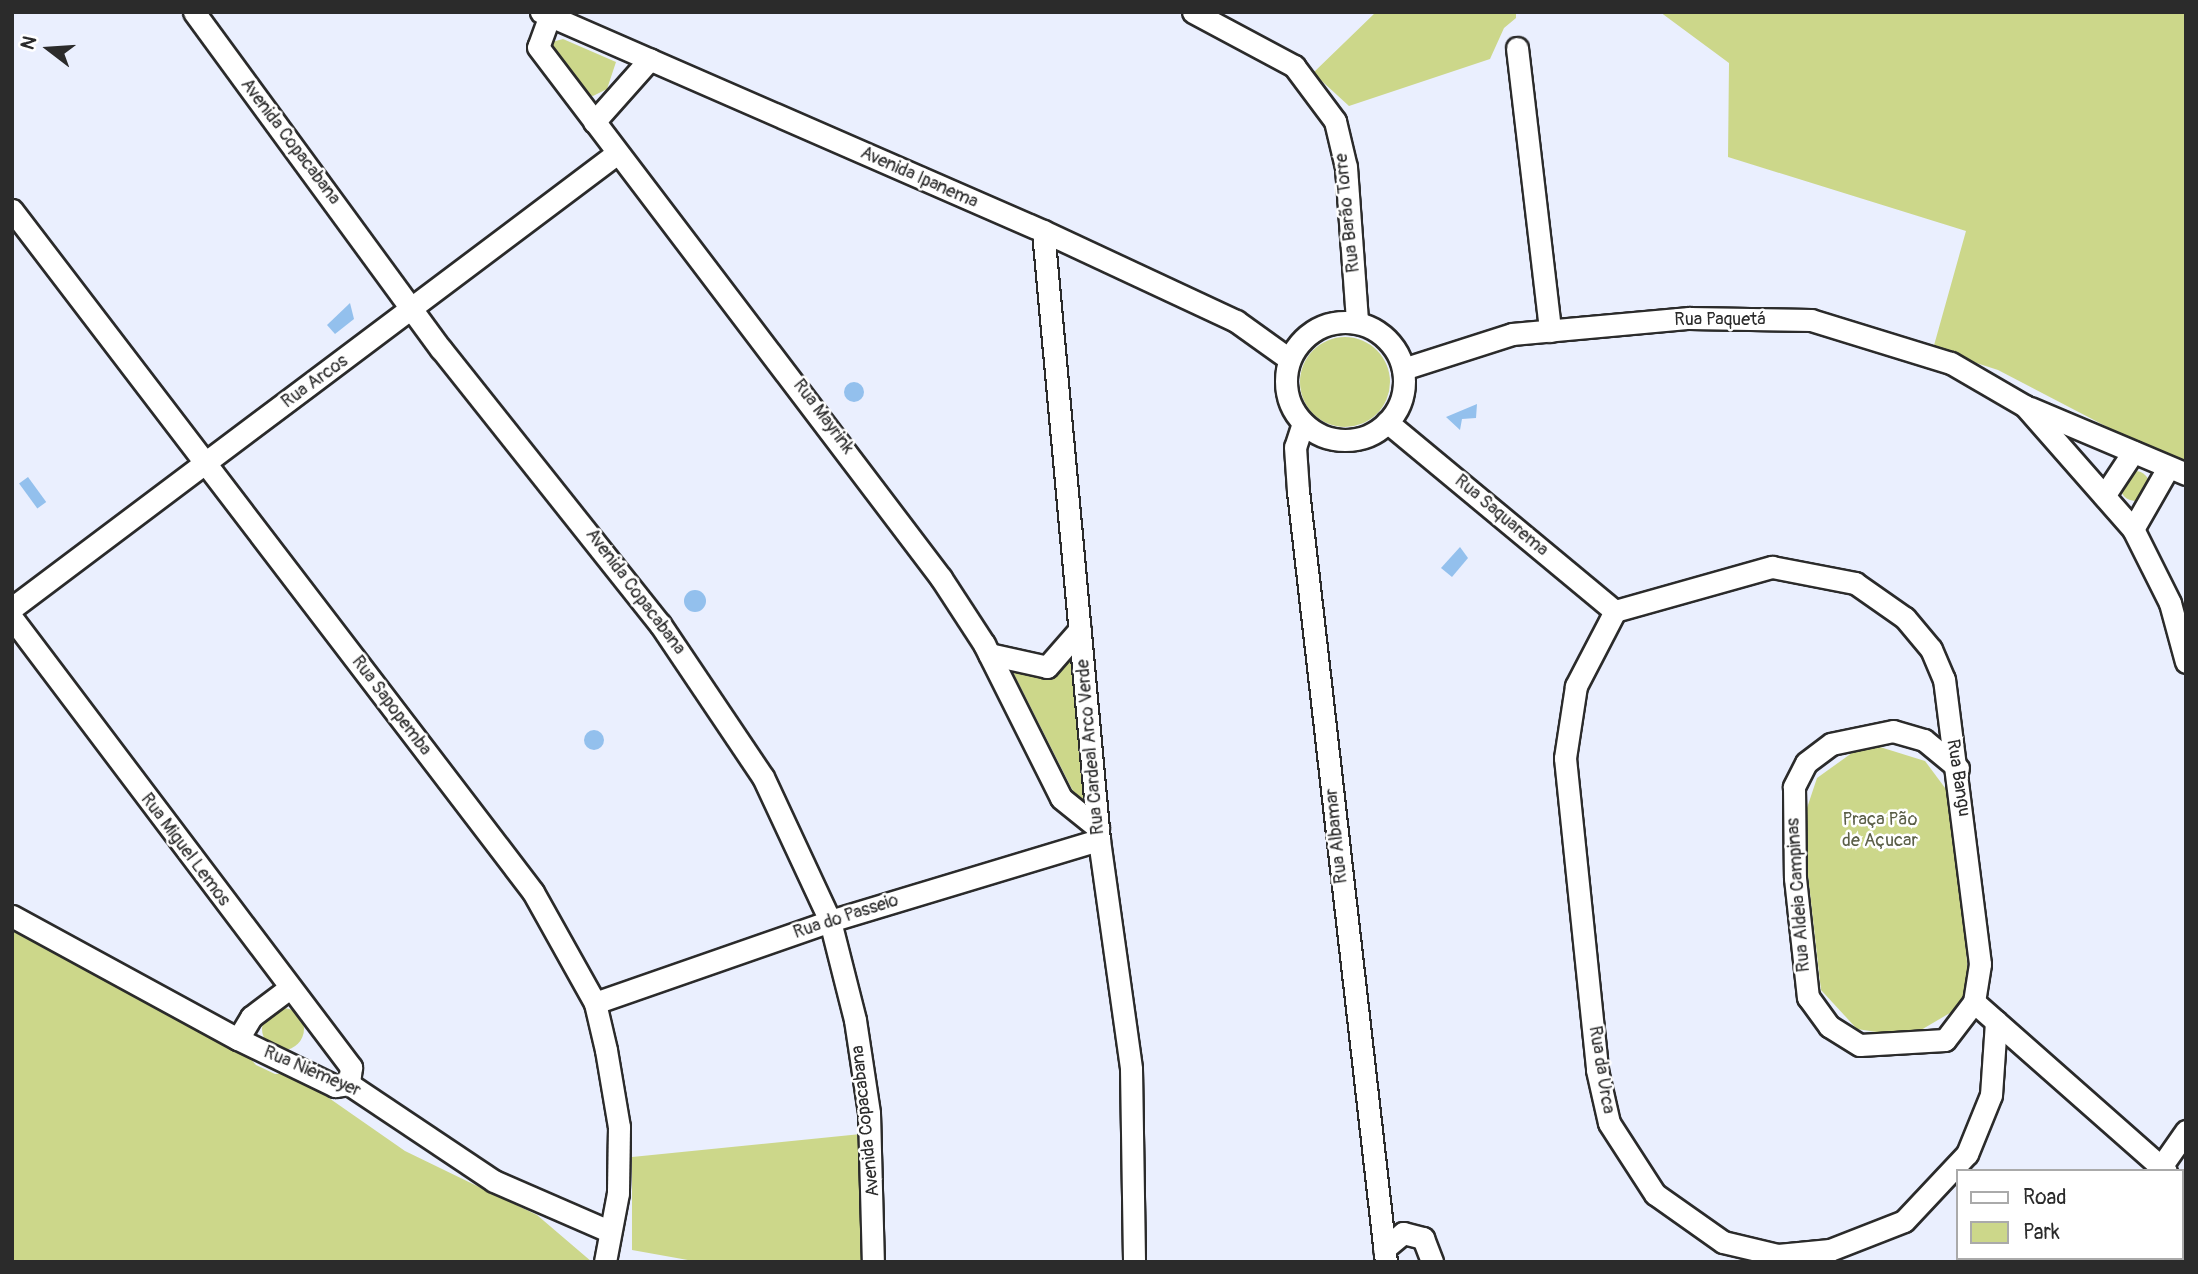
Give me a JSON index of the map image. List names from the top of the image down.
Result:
{
  "streets": {
    "street": [
      "Avenida Copacabana",
      "Avenida Ipanema",
      "Rua Barão Torre",
      "Rua Paquetá",
      "Rua Arcos",
      "Rua Mayrink",
      "Rua Saquarema",
      "Rua Sapopemba",
      "Rua Cardeal Arco Verde",
      "Rua Bangu",
      "Rua Albamar",
      "Rua Miguel Lemos",
      "Rua Aldeia Campinas",
      "Rua do Passeio",
      "Rua da Urca",
      "Rua Niemeyer"
    ]
  },
  "crossings": [
    ["Avenida Copacabana", "Rua Arcos"],
    ["Avenida Copacabana", "Rua do Passeio"],
    ["Avenida Ipanema", "Rua Barão Torre"],
    ["Avenida Ipanema", "Rua Paquetá"],
    ["Avenida Ipanema", "Rua Mayrink"],
    ["Avenida Ipanema", "Rua Saquarema"],
    ["Avenida Ipanema", "Rua Cardeal Arco Verde"],
    ["Avenida Ipanema", "Rua Albamar"],
    ["Rua Barão Torre", "Rua Paquetá"],
    ["Rua Barão Torre", "Rua Saquarema"],
    ["Rua Barão Torre", "Rua Albamar"],
    ["Rua Paquetá", "Rua Saquarema"],
    ["Rua Paquetá", "Rua Albamar"],
    ["Rua Arcos", "Rua Mayrink"],
    ["Rua Arcos", "Rua Sapopemba"],
    ["Rua Mayrink", "Rua Cardeal Arco Verde"],
    ["Rua Mayrink", "Rua do Passeio"],
    ["Rua Saquarema", "Rua Bangu"],
    ["Rua Saquarema", "Rua Albamar"],
    ["Rua Saquarema", "Rua da Urca"],
    ["Rua Sapopemba", "Rua do Passeio"],
    ["Rua Sapopemba", "Rua Niemeyer"],
    ["Rua Cardeal Arco Verde", "Rua do Passeio"],
    ["Rua Bangu", "Rua Aldeia Campinas"],
    ["Rua Bangu", "Rua da Urca"],
    ["Rua Miguel Lemos", "Rua Niemeyer"]
  ],
  "parks": ["Praça Pão de Açucar"],
  "legend": ["Road", "Park"],
  "north": "left"
}
